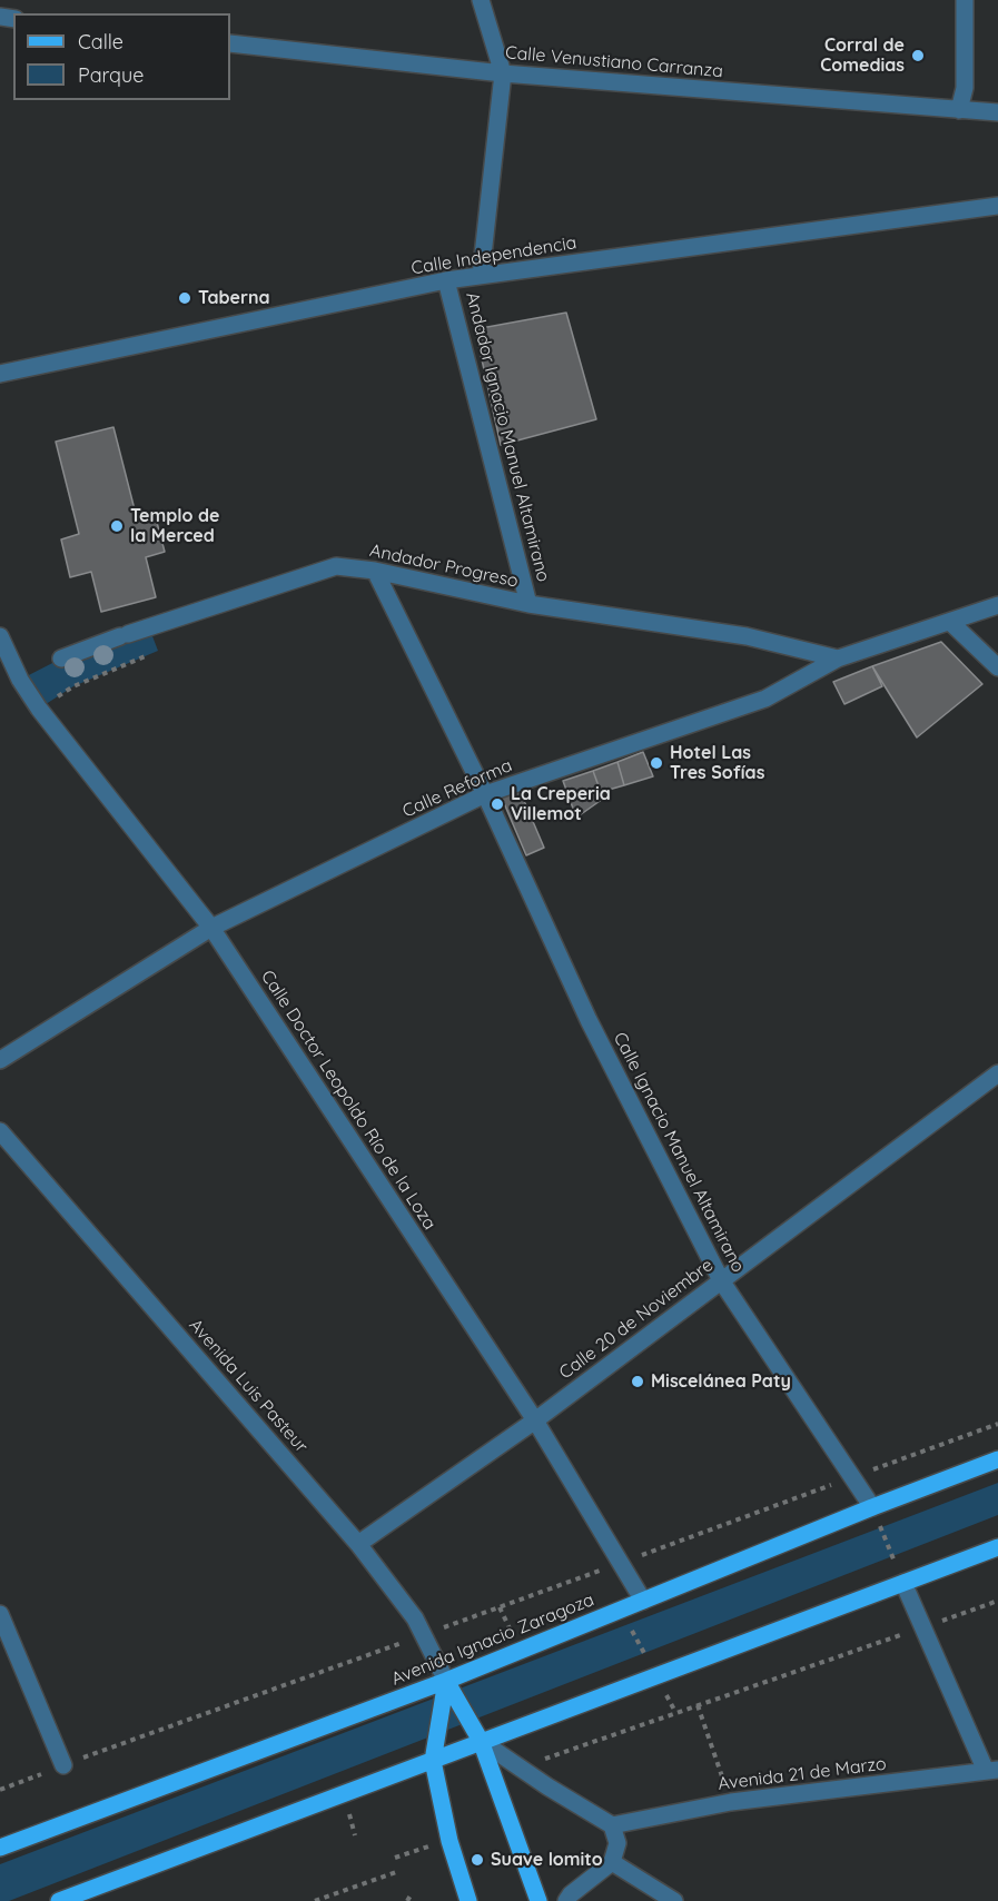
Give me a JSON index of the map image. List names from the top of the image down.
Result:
{
  "streets": {
    "main road": ["Avenida Luis Pasteur", "Avenida Ignacio Zaragoza"],
    "street": [
      "Calle Venustiano Carranza",
      "Calle Independencia",
      "Andador Ignacio Manuel Altamirano",
      "Andador Progreso",
      "Calle Reforma",
      "Calle Doctor Leopoldo Río de la Loza",
      "Calle Ignacio Manuel Altamirano",
      "Calle 20 de Noviembre",
      "Avenida 21 de Marzo"
    ]
  },
  "crossings": [
    ["Calle Venustiano Carranza", "Andador Ignacio Manuel Altamirano"],
    ["Calle Independencia", "Andador Ignacio Manuel Altamirano"],
    ["Andador Ignacio Manuel Altamirano", "Andador Progreso"],
    ["Andador Progreso", "Calle Reforma"],
    ["Calle Reforma", "Calle Doctor Leopoldo Río de la Loza"],
    ["Calle Reforma", "Calle Ignacio Manuel Altamirano"],
    ["Calle Doctor Leopoldo Río de la Loza", "Calle 20 de Noviembre"],
    ["Calle Doctor Leopoldo Río de la Loza", "Avenida Ignacio Zaragoza"],
    ["Calle Ignacio Manuel Altamirano", "Calle 20 de Noviembre"],
    ["Calle Ignacio Manuel Altamirano", "Avenida Ignacio Zaragoza"],
    ["Calle 20 de Noviembre", "Avenida Luis Pasteur"],
    ["Avenida Luis Pasteur", "Avenida Ignacio Zaragoza"]
  ],
  "places": [
    "Corral de Comedias",
    "Taberna",
    "Templo de la Merced",
    "Hotel Las Tres Sofías",
    "La Creperia Villemot",
    "Miscelánea Paty",
    "Suave lomito"
  ],
  "legend": ["Calle", "Parque"]
}
